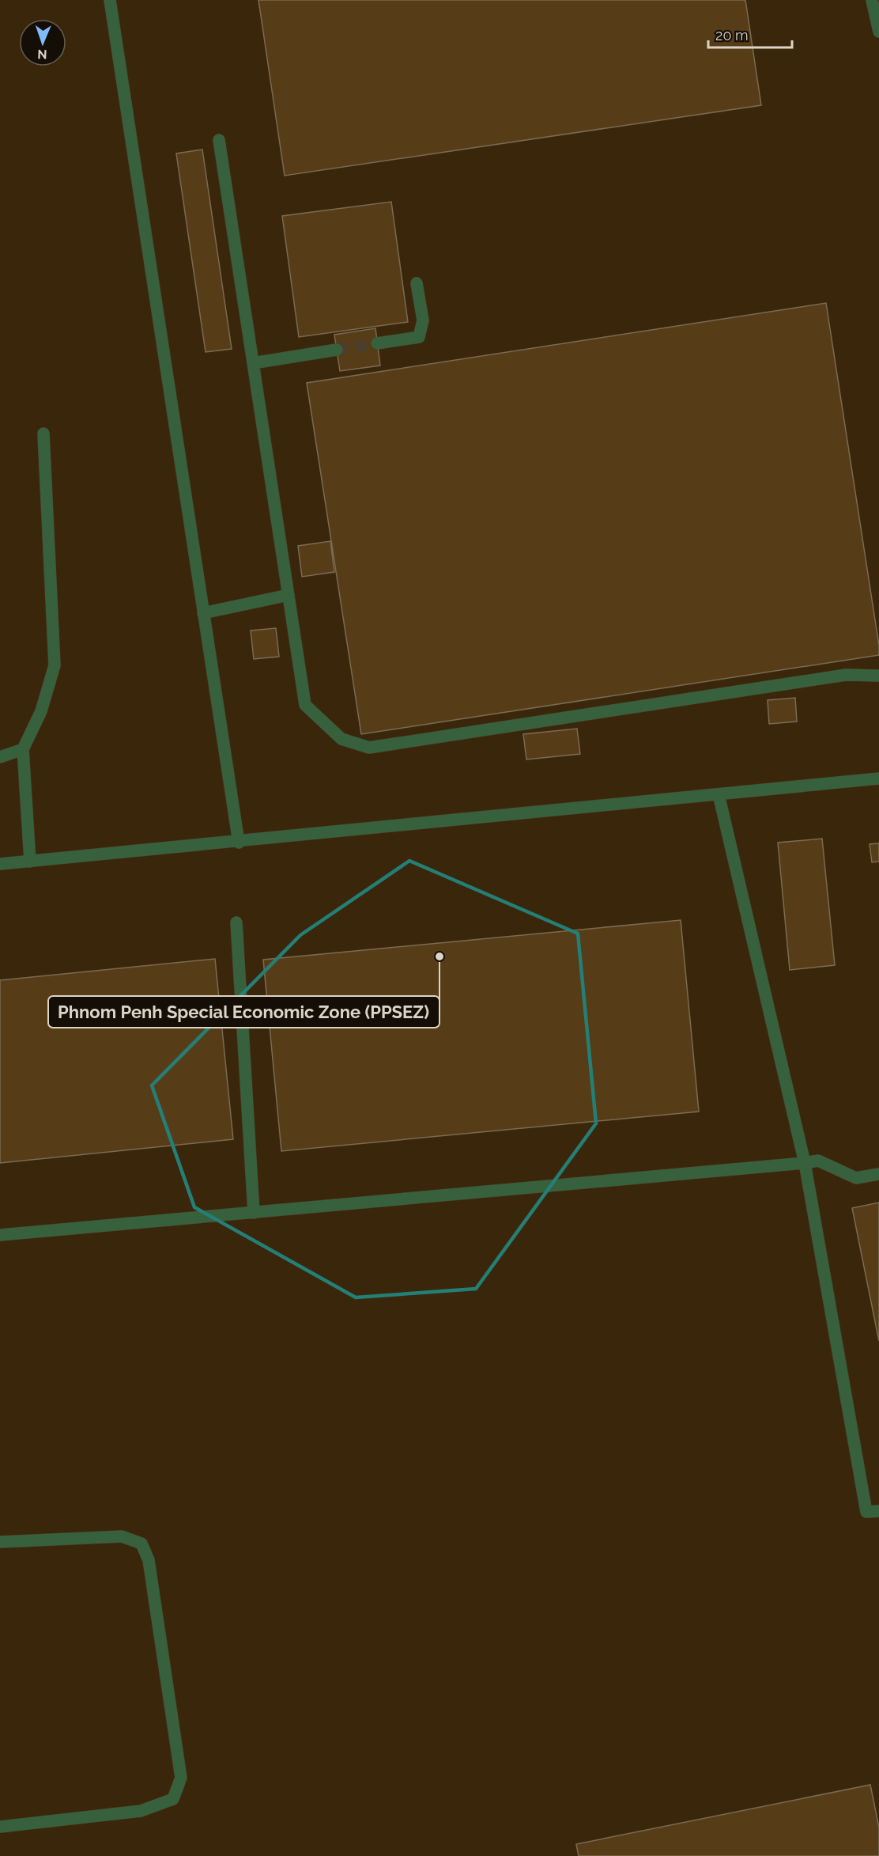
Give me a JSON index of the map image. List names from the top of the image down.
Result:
{
  "places": ["Phnom Penh Special Economic Zone (PPSEZ)"],
  "scale_bar": "20 m",
  "north": "bottom"
}
